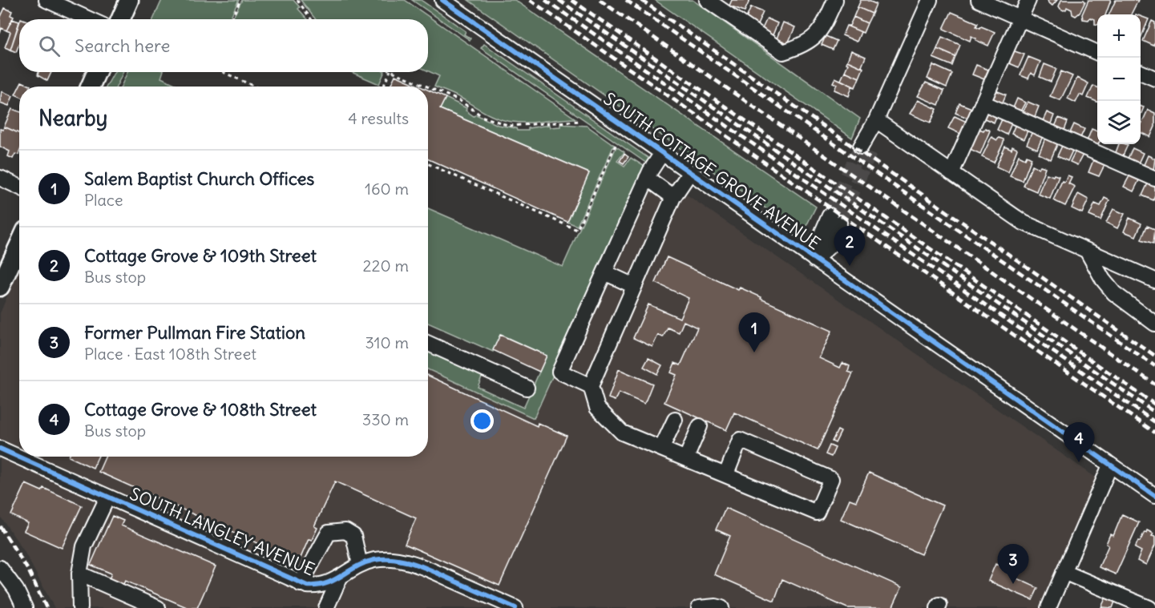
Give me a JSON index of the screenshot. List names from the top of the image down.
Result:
{
  "streets": {
    "street": ["SOUTH COTTAGE GROVE AVENUE", "SOUTH LANGLEY AVENUE"]
  },
  "page": {
    "map_buttons": ["+", "−"],
    "search": "Search here",
    "heading": ["Nearby", "4 results"],
    "list": [
      {
        "mark": "1",
        "name": "Salem Baptist Church Offices",
        "note": "Place",
        "value": "160 m"
      },
      {
        "mark": "2",
        "name": "Cottage Grove & 109th Street",
        "note": "Bus stop",
        "value": "220 m"
      },
      {
        "mark": "3",
        "name": "Former Pullman Fire Station",
        "note": "Place · East 108th Street",
        "value": "310 m"
      },
      {
        "mark": "4",
        "name": "Cottage Grove & 108th Street",
        "note": "Bus stop",
        "value": "330 m"
      }
    ],
    "pins": [
      "2",
      "1",
      "4",
      "3"
    ]
  }
}
